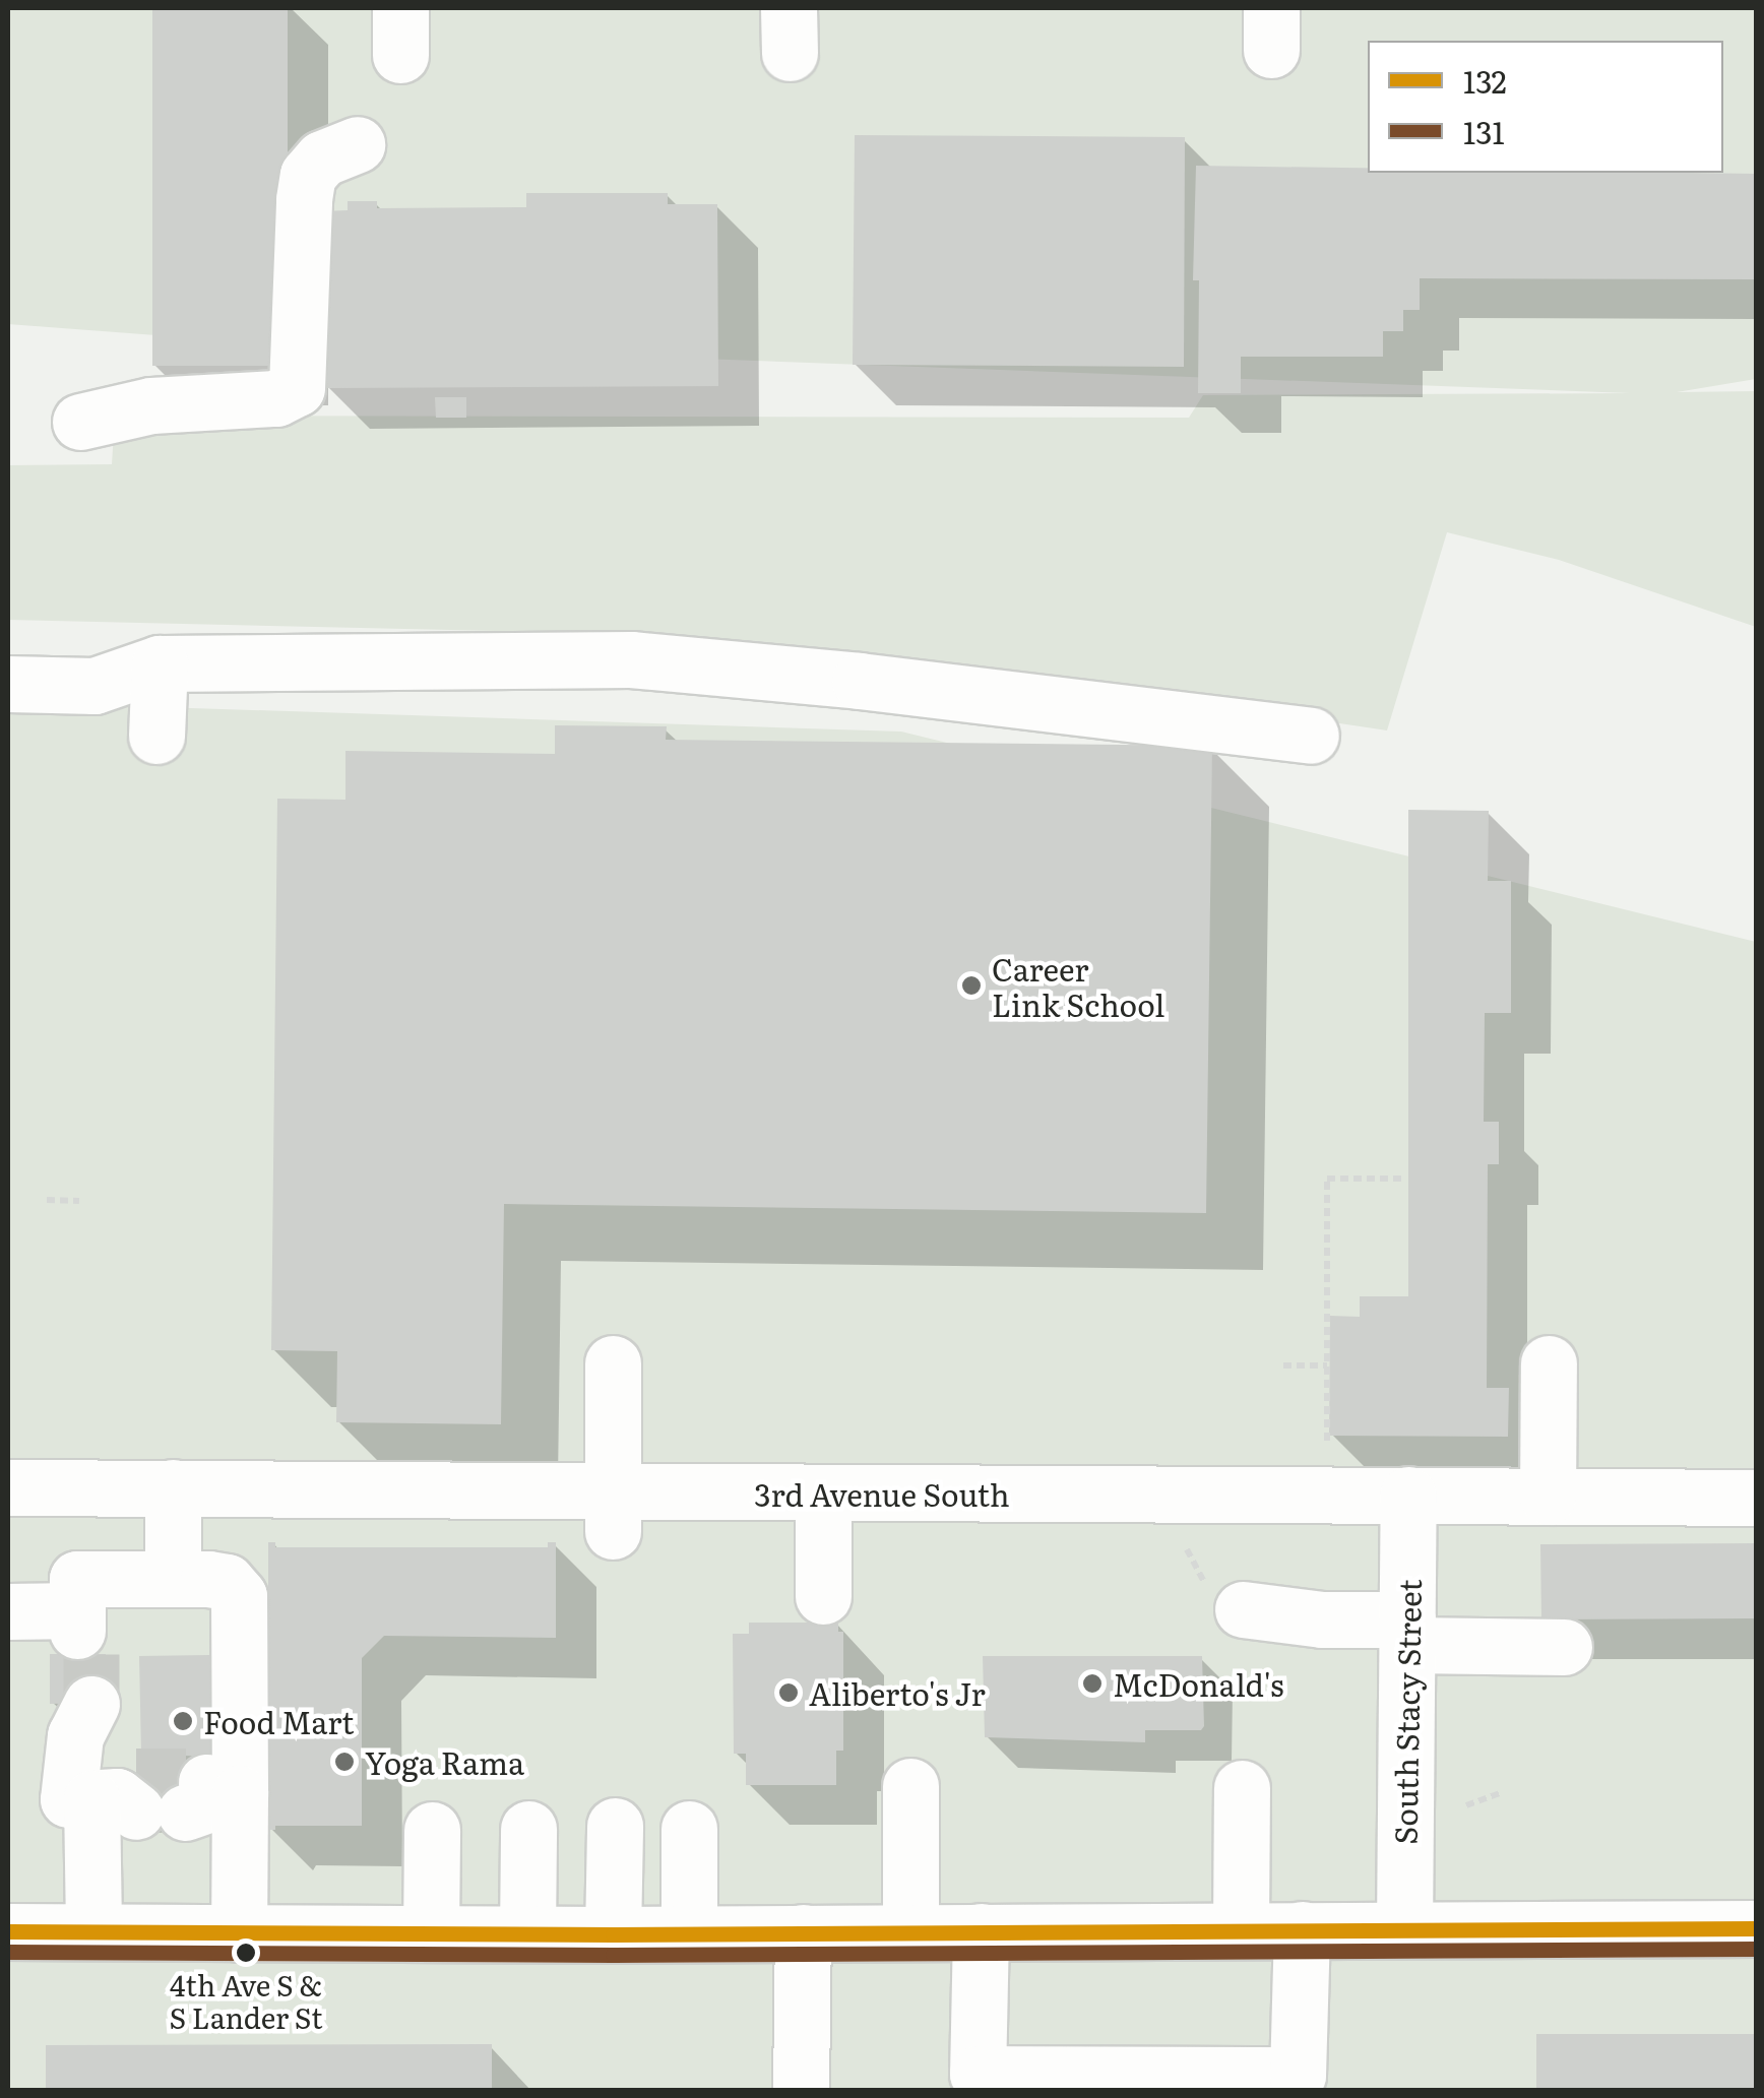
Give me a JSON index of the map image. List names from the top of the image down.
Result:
{
  "streets": {
    "street": ["3rd Avenue South", "South Stacy Street"]
  },
  "crossings": [
    ["3rd Avenue South", "South Stacy Street"]
  ],
  "places": [
    "Career Link School",
    "McDonald's",
    "Aliberto's Jr",
    "Food Mart",
    "Yoga Rama",
    "4th Ave S & S Lander St"
  ],
  "lines": ["transit line 132", "transit line 131"],
  "legend": ["132", "131"]
}
